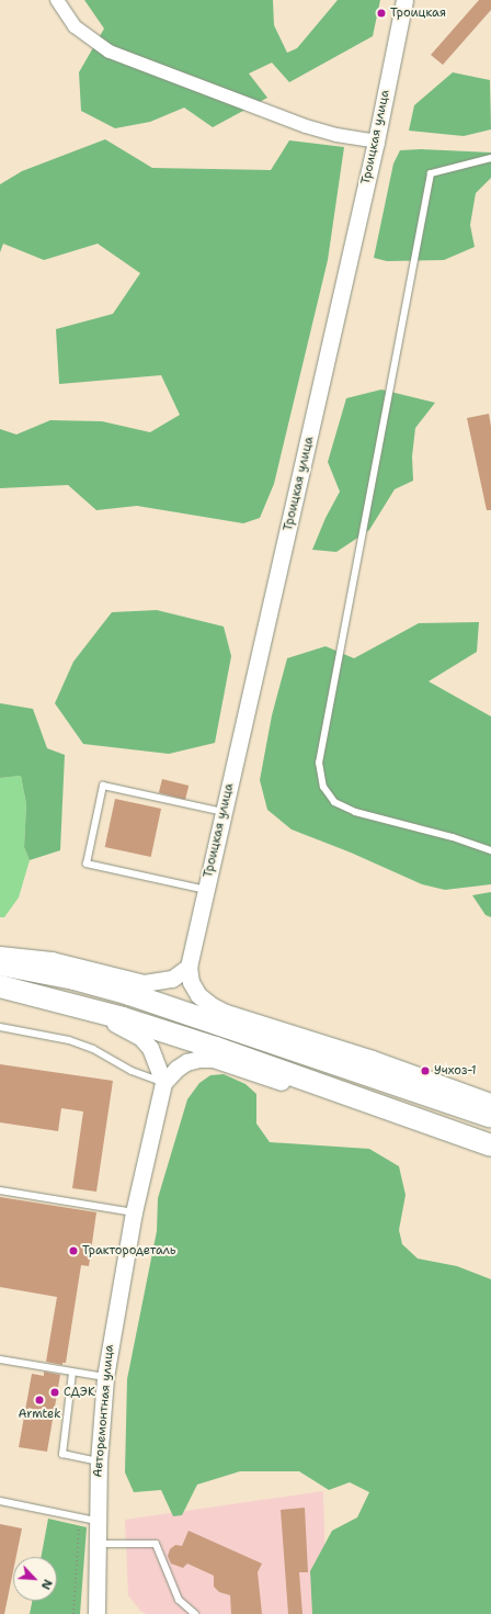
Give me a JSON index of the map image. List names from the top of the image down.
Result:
{
  "streets": {
    "street": ["Троицкая улица", "Авторемонтная улица"]
  },
  "places": [
    "Троицкая",
    "Учхоз-1",
    "Трактородеталь",
    "СДЭК",
    "Armtek"
  ],
  "north": "bottom right"
}
